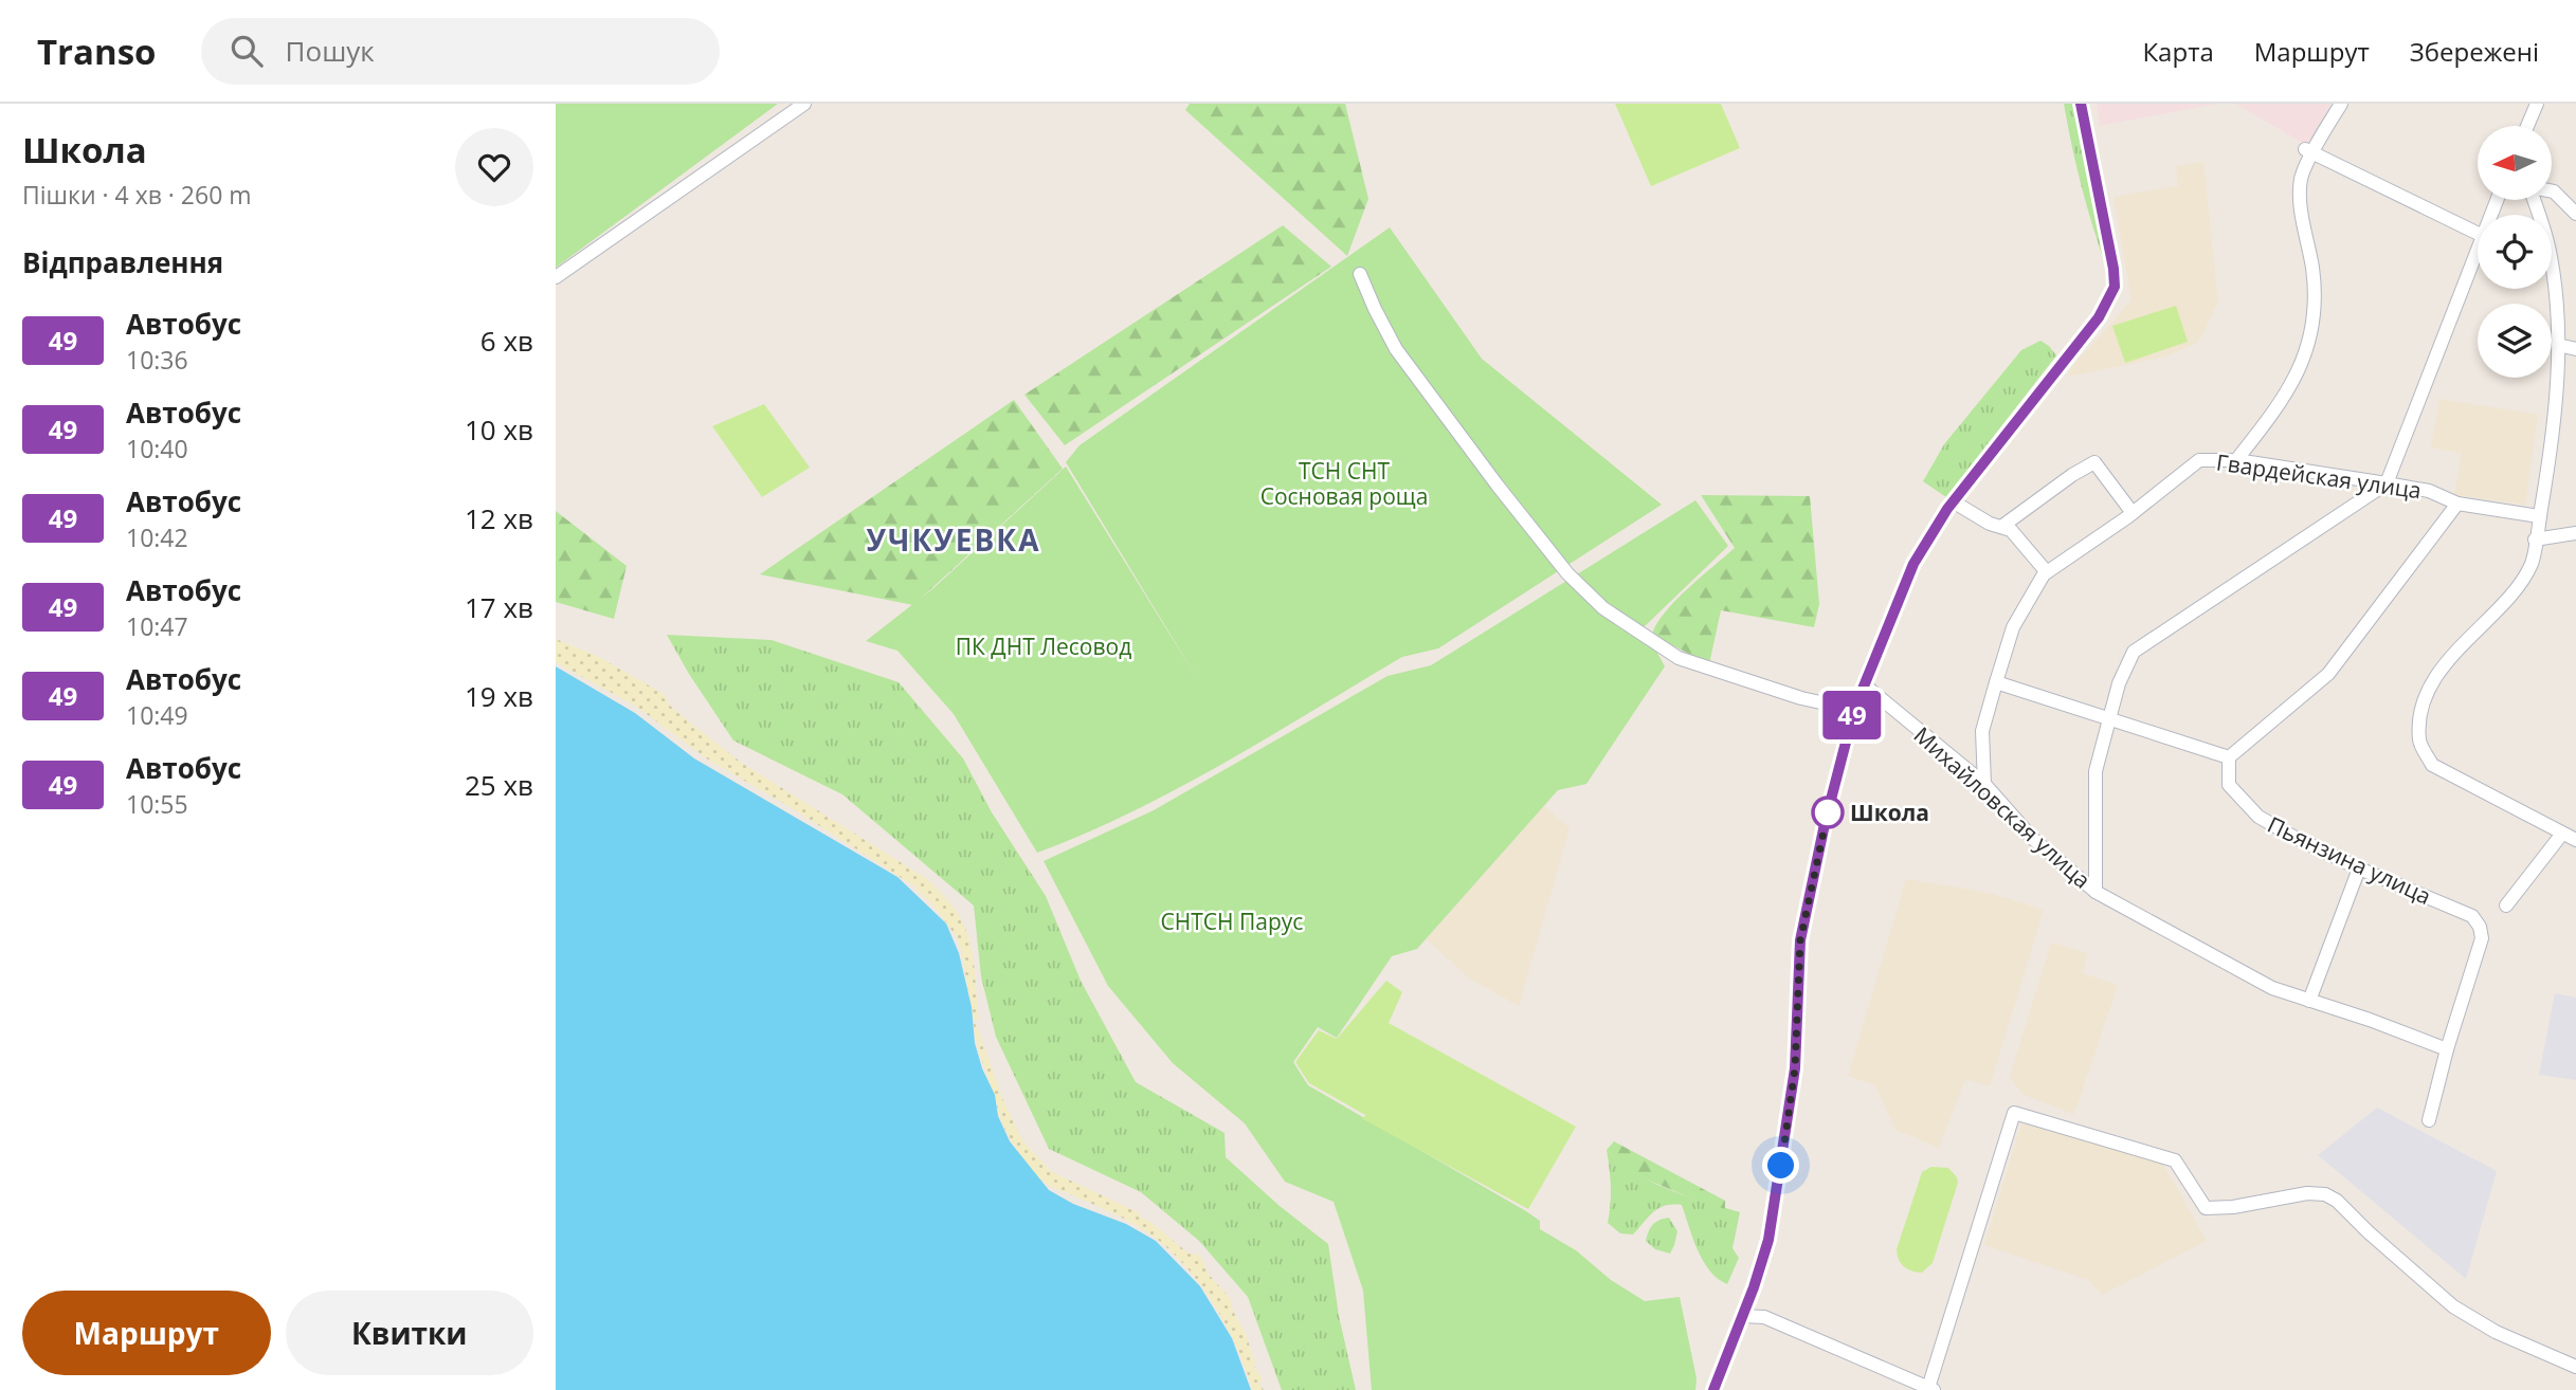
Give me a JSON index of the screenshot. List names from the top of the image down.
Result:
{
  "streets": {
    "street": ["Гвардейская улица", "Михайловская улица", "Пьянзина улица"]
  },
  "crossings": [
    ["Гвардейская улица", "Михайловская улица"],
    ["Михайловская улица", "Пьянзина улица"]
  ],
  "districts": ["УЧКУЕВКА"],
  "parks": ["ТСН СНТ Сосновая роща", "ПК ДНТ Лесовод", "СНТСН Парус"],
  "places": ["Школа"],
  "lines": ["bus line 49"],
  "north": "left",
  "page": {
    "header": "Transo",
    "search": "Пошук",
    "nav": ["Карта", "Маршрут", "Збережені"],
    "heading": [
      ["Школа", "Пішки · 4 хв · 260 m"],
      "Відправлення"
    ],
    "on_map": "49",
    "list": [
      {
        "mark": "49",
        "name": "Автобус",
        "note": "10:36",
        "value": "6 хв"
      },
      {
        "mark": "49",
        "name": "Автобус",
        "note": "10:40",
        "value": "10 хв"
      },
      {
        "mark": "49",
        "name": "Автобус",
        "note": "10:42",
        "value": "12 хв"
      },
      {
        "mark": "49",
        "name": "Автобус",
        "note": "10:47",
        "value": "17 хв"
      },
      {
        "mark": "49",
        "name": "Автобус",
        "note": "10:49",
        "value": "19 хв"
      },
      {
        "mark": "49",
        "name": "Автобус",
        "note": "10:55",
        "value": "25 хв"
      }
    ],
    "buttons": ["Маршрут", "Квитки"]
  }
}
